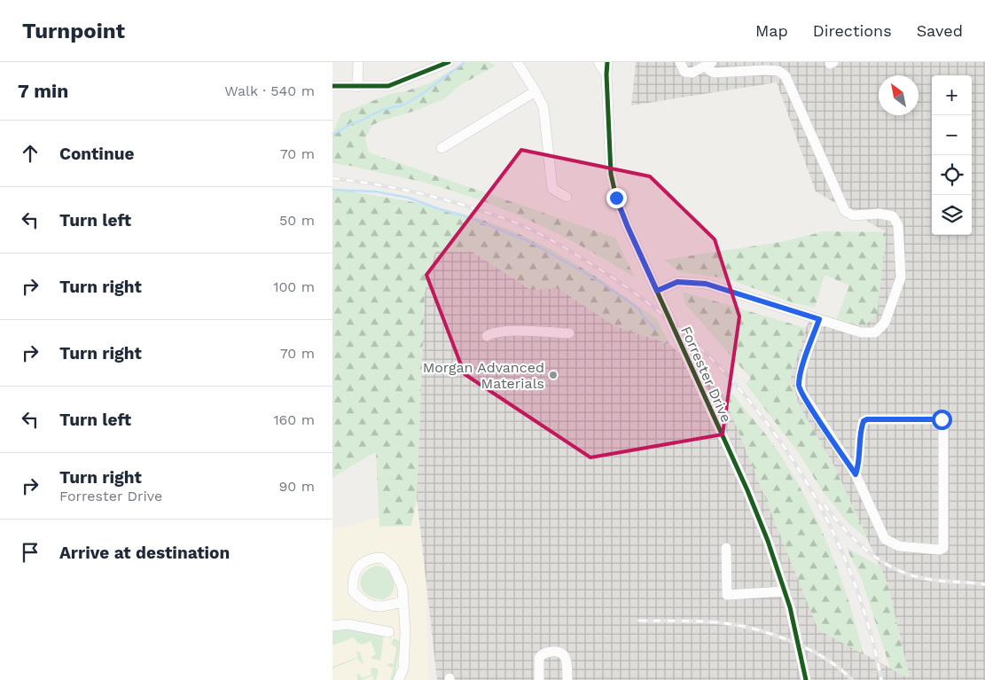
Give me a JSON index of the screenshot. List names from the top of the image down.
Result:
{
  "streets": {
    "street": ["Forrester Drive"]
  },
  "places": ["Morgan Advanced Materials"],
  "north": "top left",
  "page": {
    "header": "Turnpoint",
    "nav": ["Map", "Directions", "Saved"],
    "heading": ["7 min", "Walk · 540 m"],
    "map_buttons": ["+", "−"],
    "list": [
      ["Continue", "70 m"],
      ["Turn left", "50 m"],
      ["Turn right", "100 m"],
      ["Turn right", "70 m"],
      ["Turn left", "160 m"],
      ["Turn right", "Forrester Drive", "90 m"],
      "Arrive at destination"
    ]
  }
}
